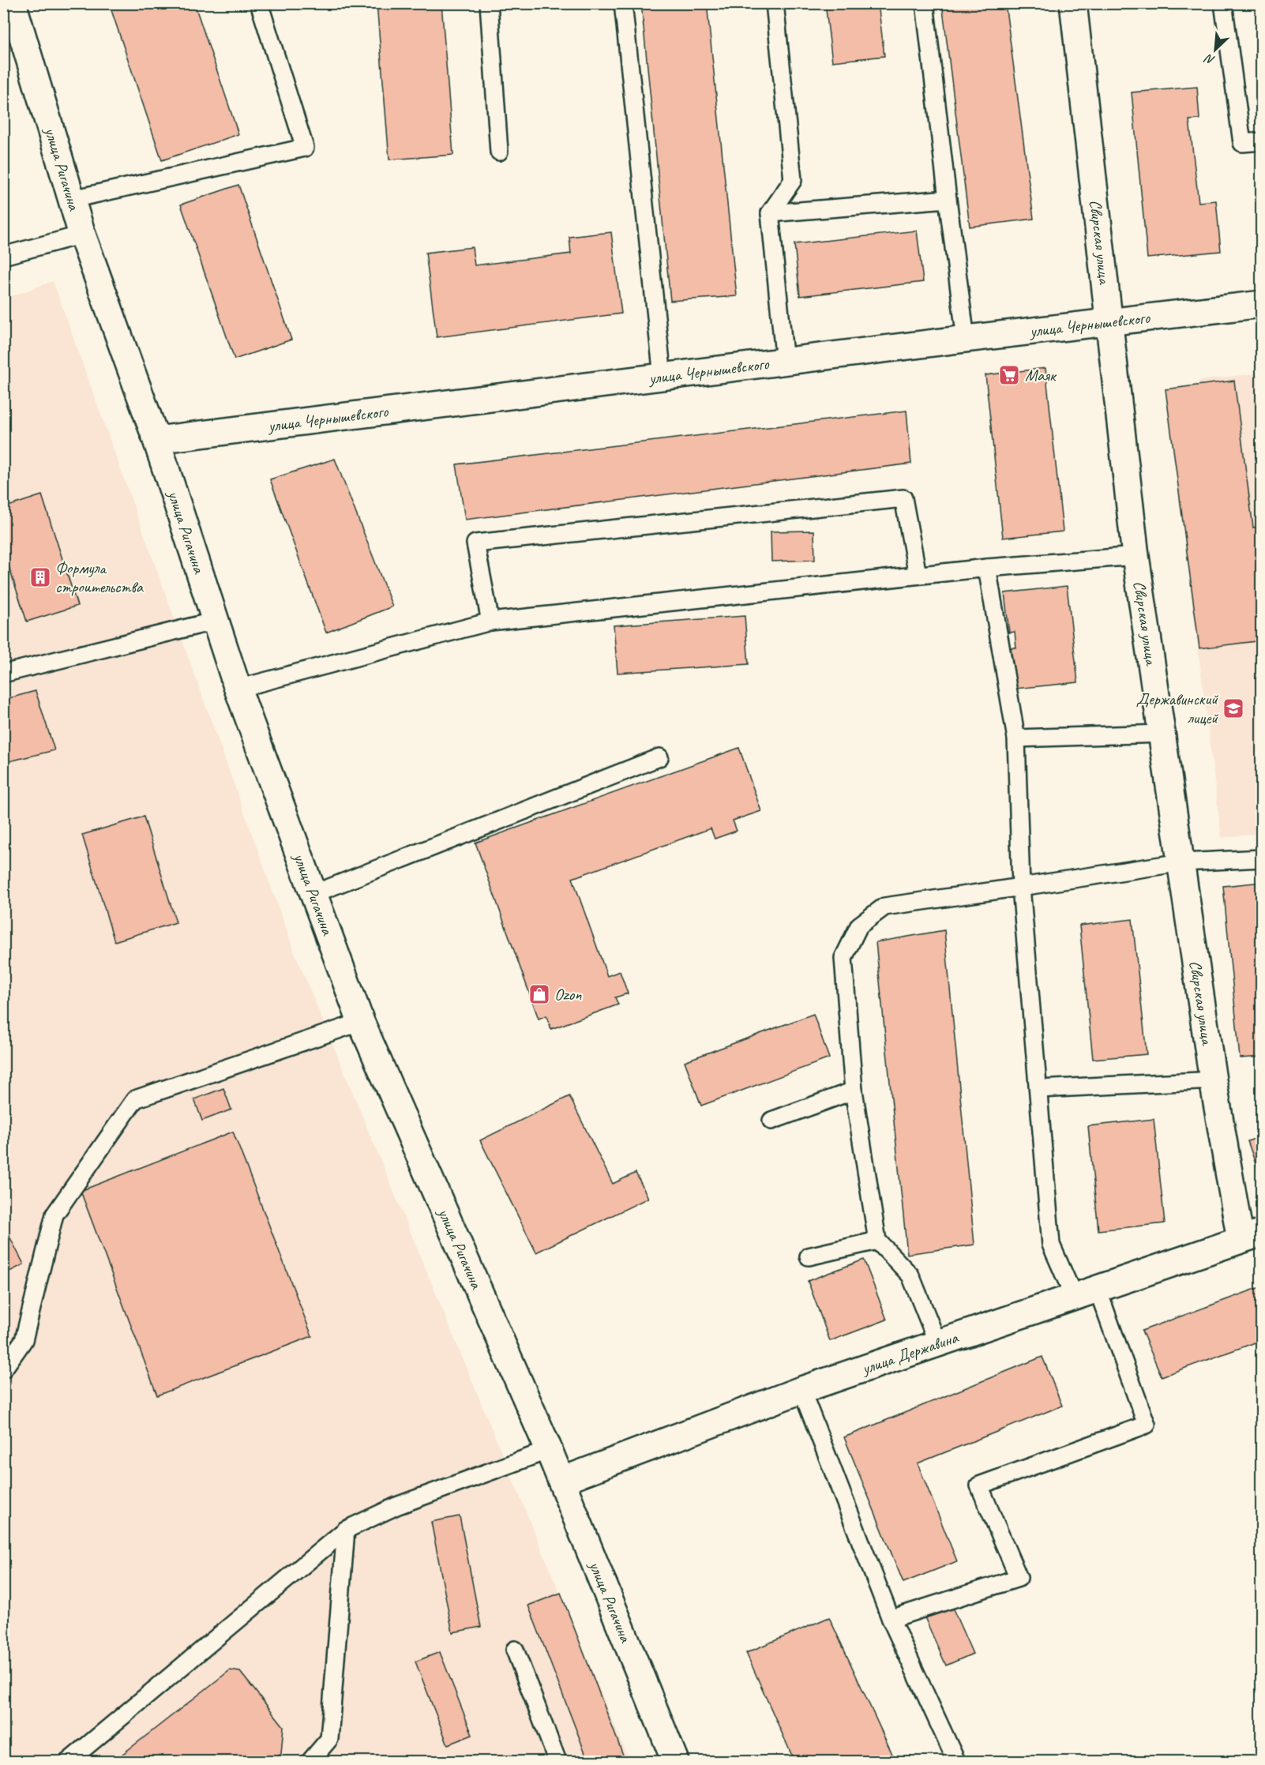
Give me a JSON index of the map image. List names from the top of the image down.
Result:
{
  "streets": {
    "street": [
      "улица Ригачина",
      "Свирская улица",
      "улица Чернышевского",
      "улица Державина"
    ]
  },
  "crossings": [
    ["улица Ригачина", "улица Чернышевского"],
    ["улица Ригачина", "улица Державина"],
    ["Свирская улица", "улица Чернышевского"],
    ["Свирская улица", "улица Державина"]
  ],
  "places": {
    "supermarket": ["Маяк"],
    "building": ["Формула строительства"],
    "school or university": ["Державинский лицей"],
    "shop": ["Ozon"]
  },
  "north": "bottom left"
}
